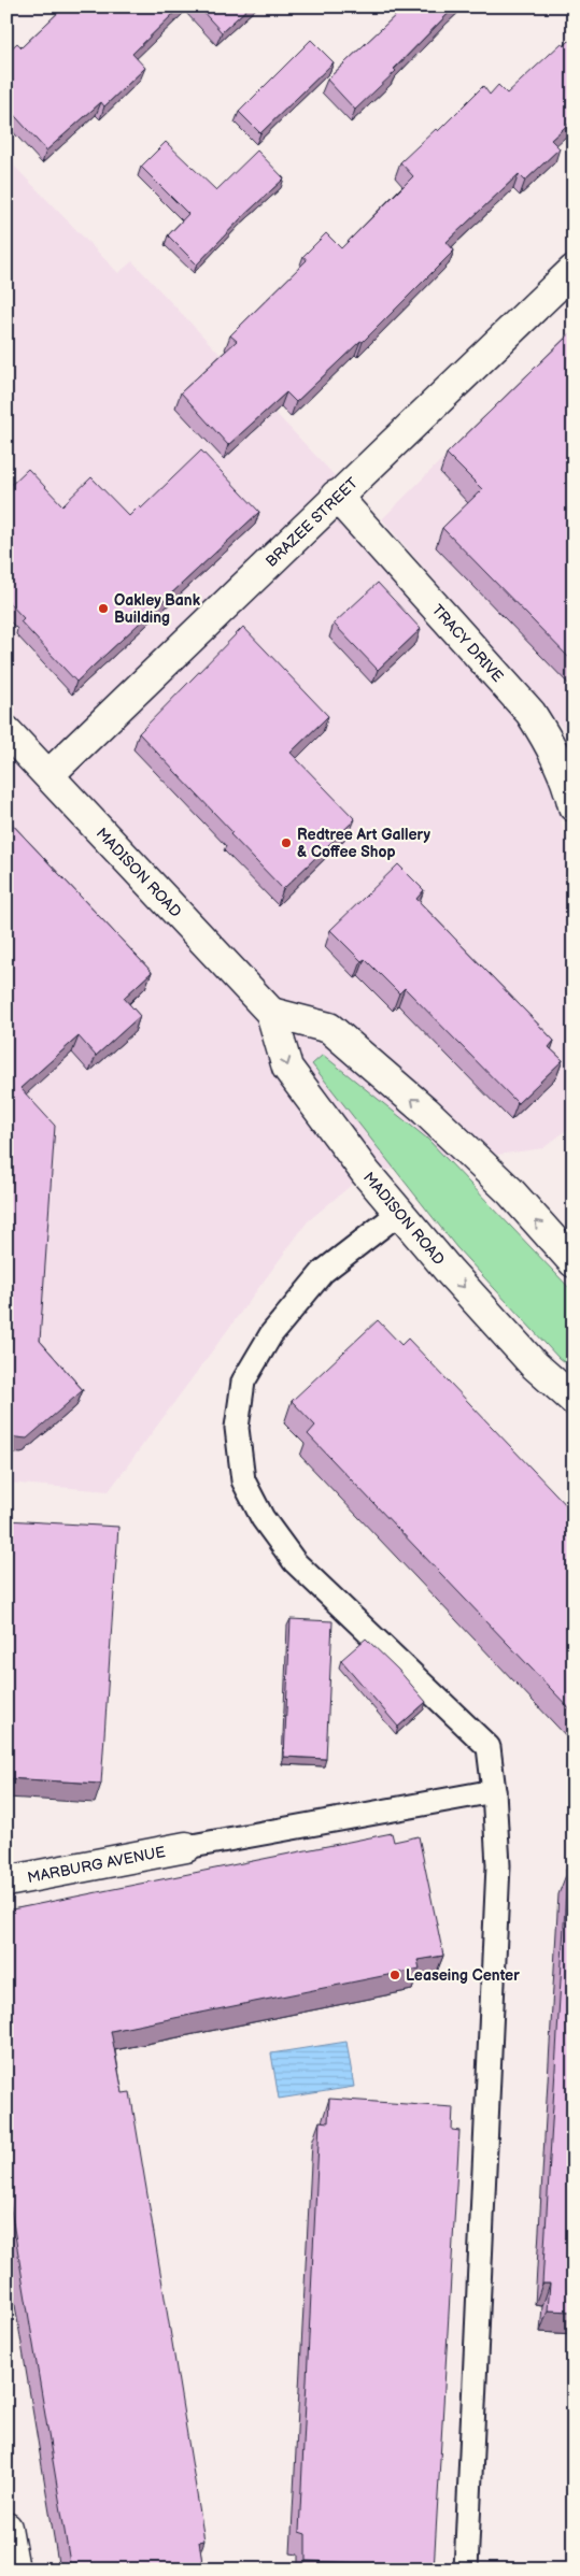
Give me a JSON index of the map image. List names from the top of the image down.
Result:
{
  "streets": {
    "street": [
      "BRAZEE STREET",
      "TRACY DRIVE",
      "MADISON ROAD",
      "MARBURG AVENUE"
    ]
  },
  "crossings": [
    ["BRAZEE STREET", "TRACY DRIVE"],
    ["BRAZEE STREET", "MADISON ROAD"]
  ],
  "places": ["Oakley Bank Building", "Redtree Art Gallery & Coffee Shop", "Leaseing Center"]
}
